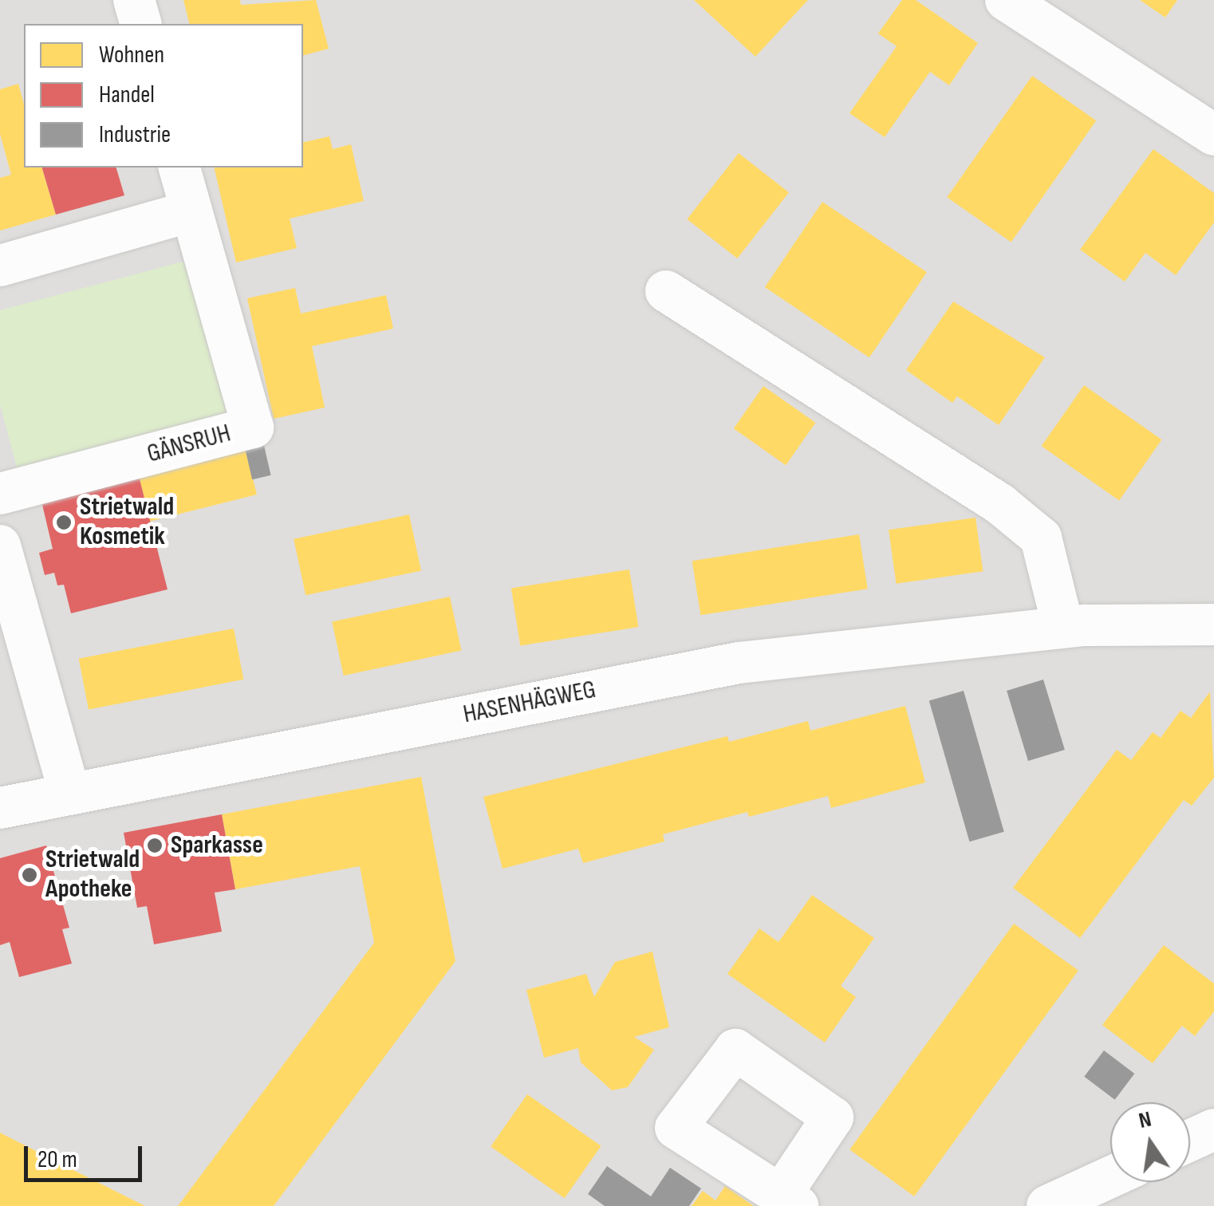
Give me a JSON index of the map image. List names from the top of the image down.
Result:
{
  "streets": {
    "street": ["GÄNSRUH", "HASENHÄGWEG"]
  },
  "places": ["Strietwald Kosmetik", "Sparkasse", "Strietwald Apotheke"],
  "legend": ["Wohnen", "Handel", "Industrie"],
  "scale_bar": "20 m",
  "north": "top"
}
